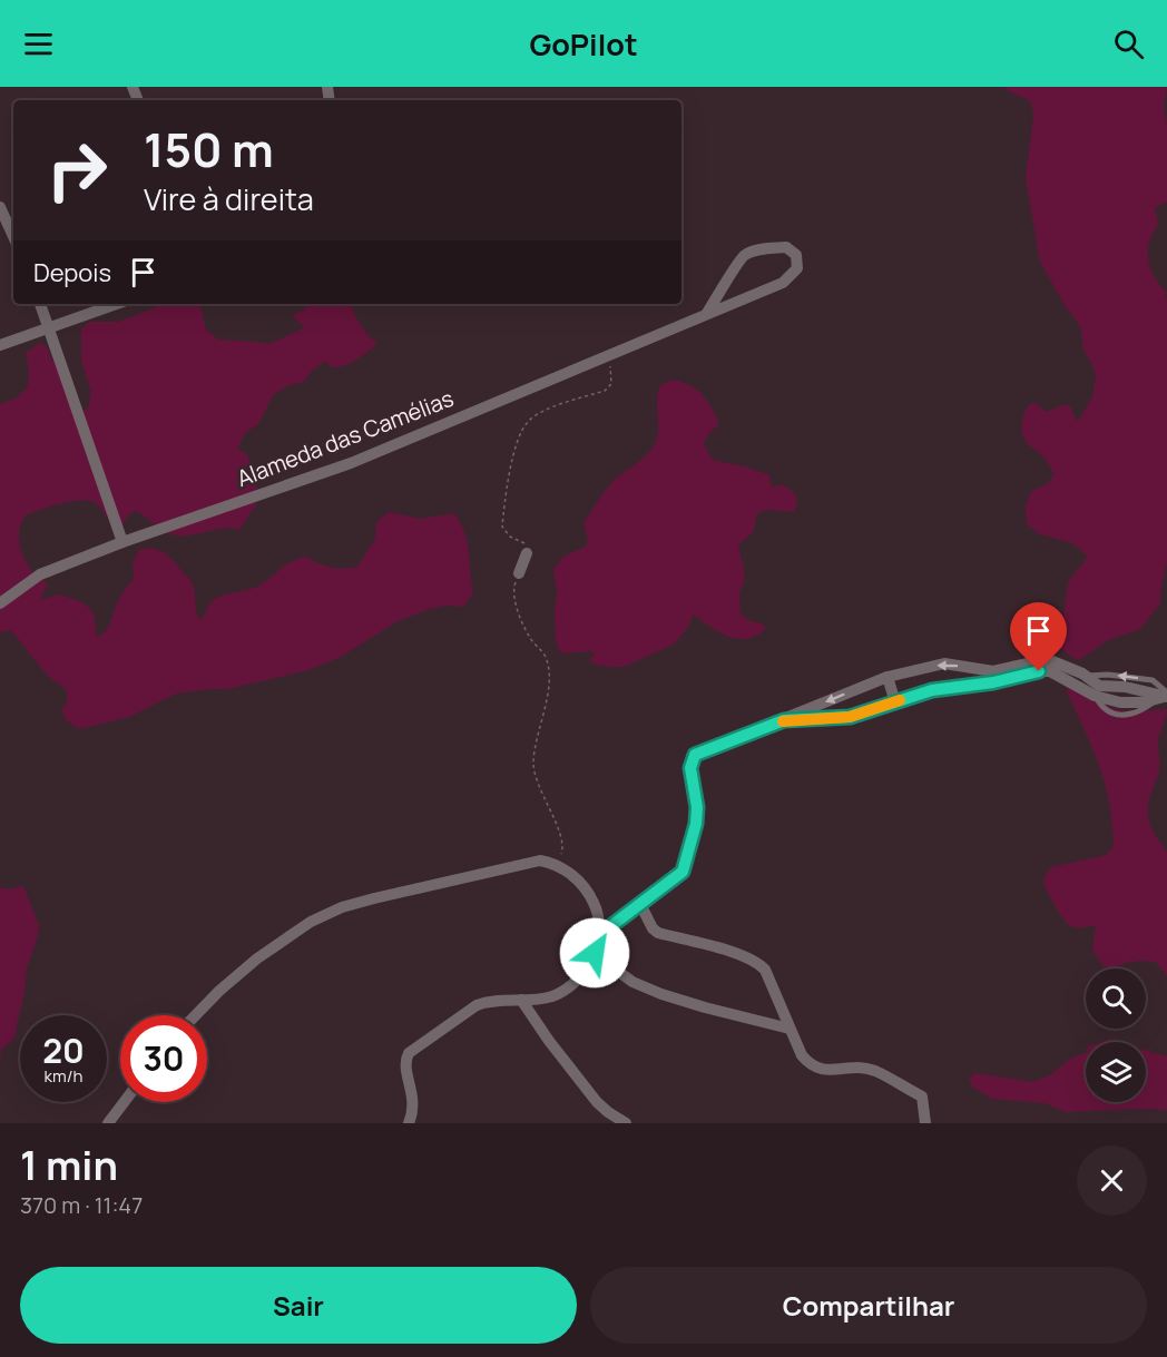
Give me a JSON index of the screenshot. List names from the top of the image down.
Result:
{
  "streets": {
    "street": ["Alameda das Camélias"]
  },
  "page": {
    "header": "GoPilot",
    "turn": ["150 m", "Vire à direita"],
    "then": "Depois",
    "speed": "20 km/h",
    "limit": "30",
    "heading": ["1 min", "370 m · 11:47"],
    "buttons": ["Sair", "Compartilhar"]
  }
}
